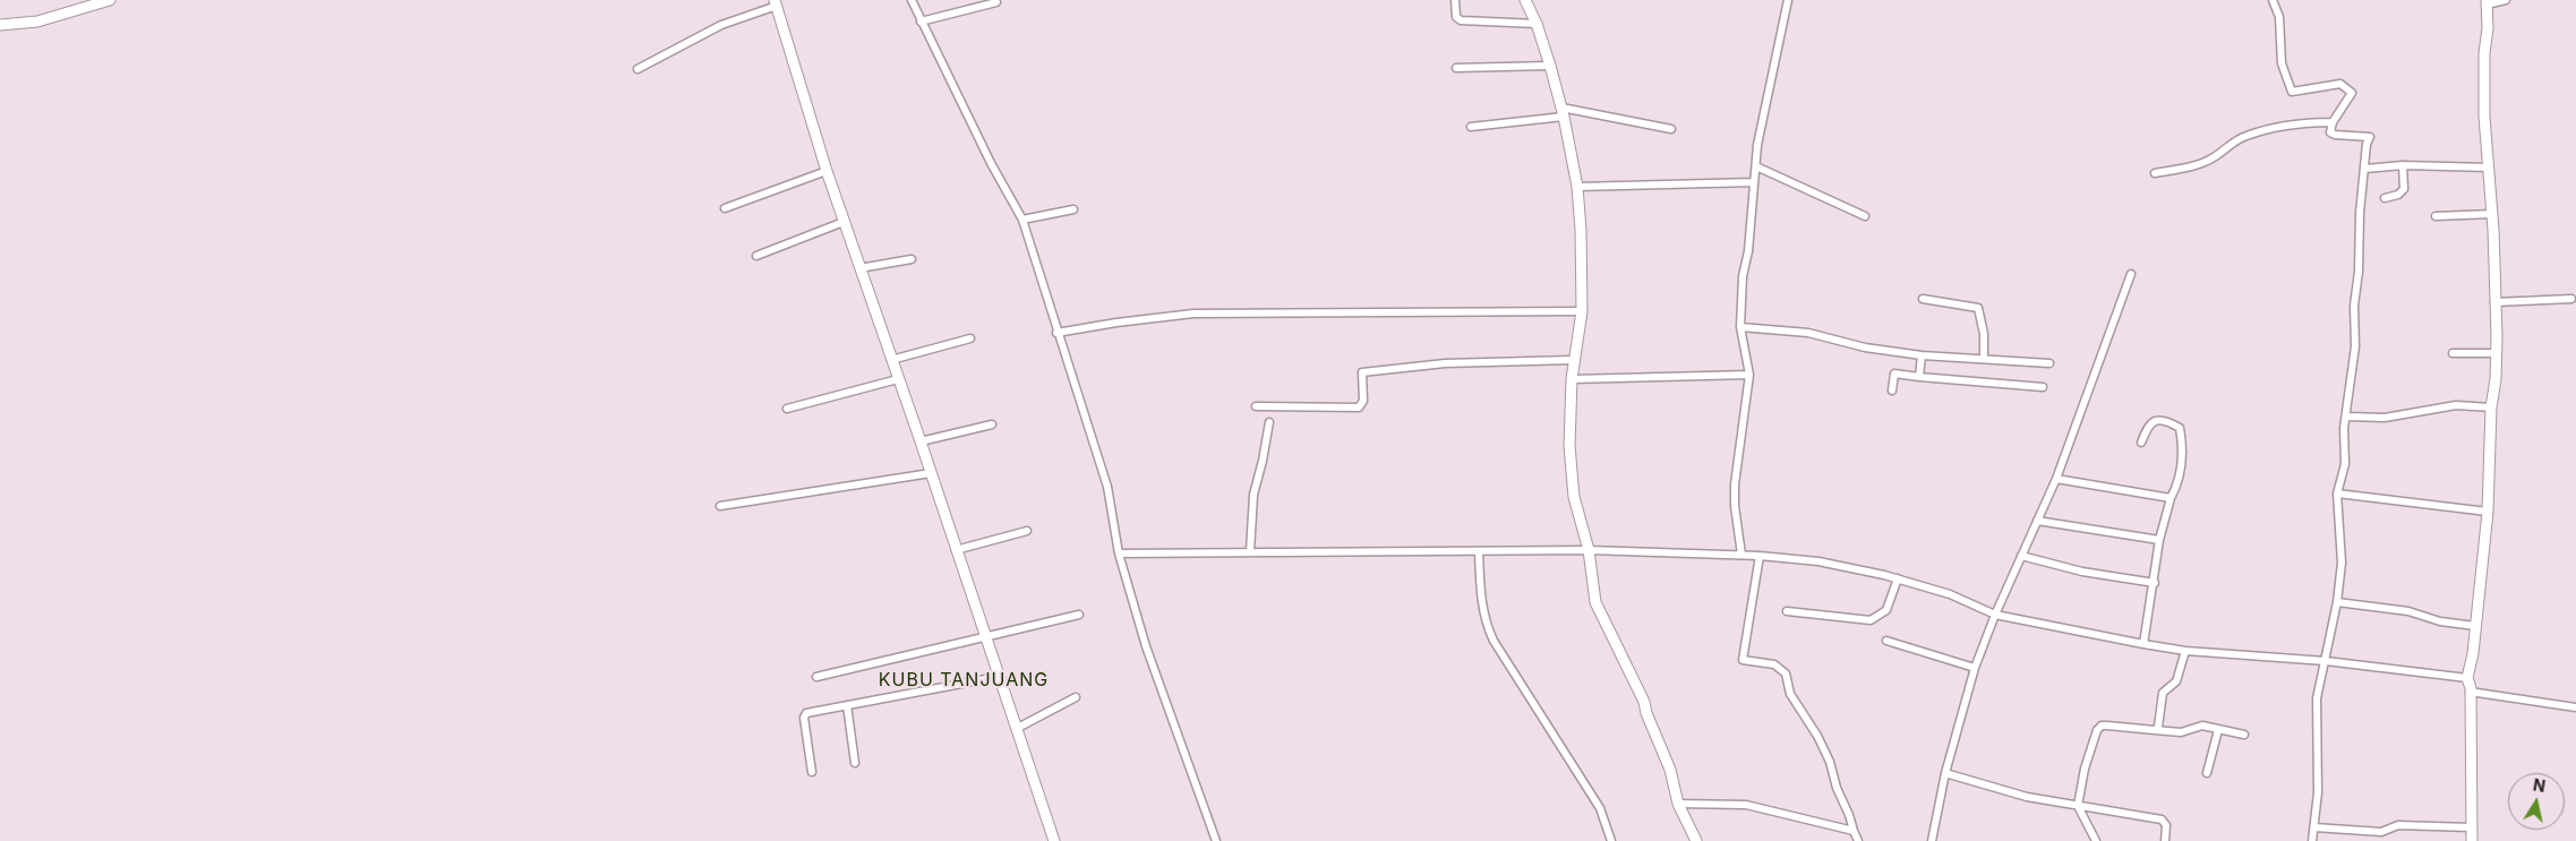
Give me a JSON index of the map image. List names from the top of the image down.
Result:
{
  "districts": ["KUBU TANJUANG"],
  "north": "top"
}
